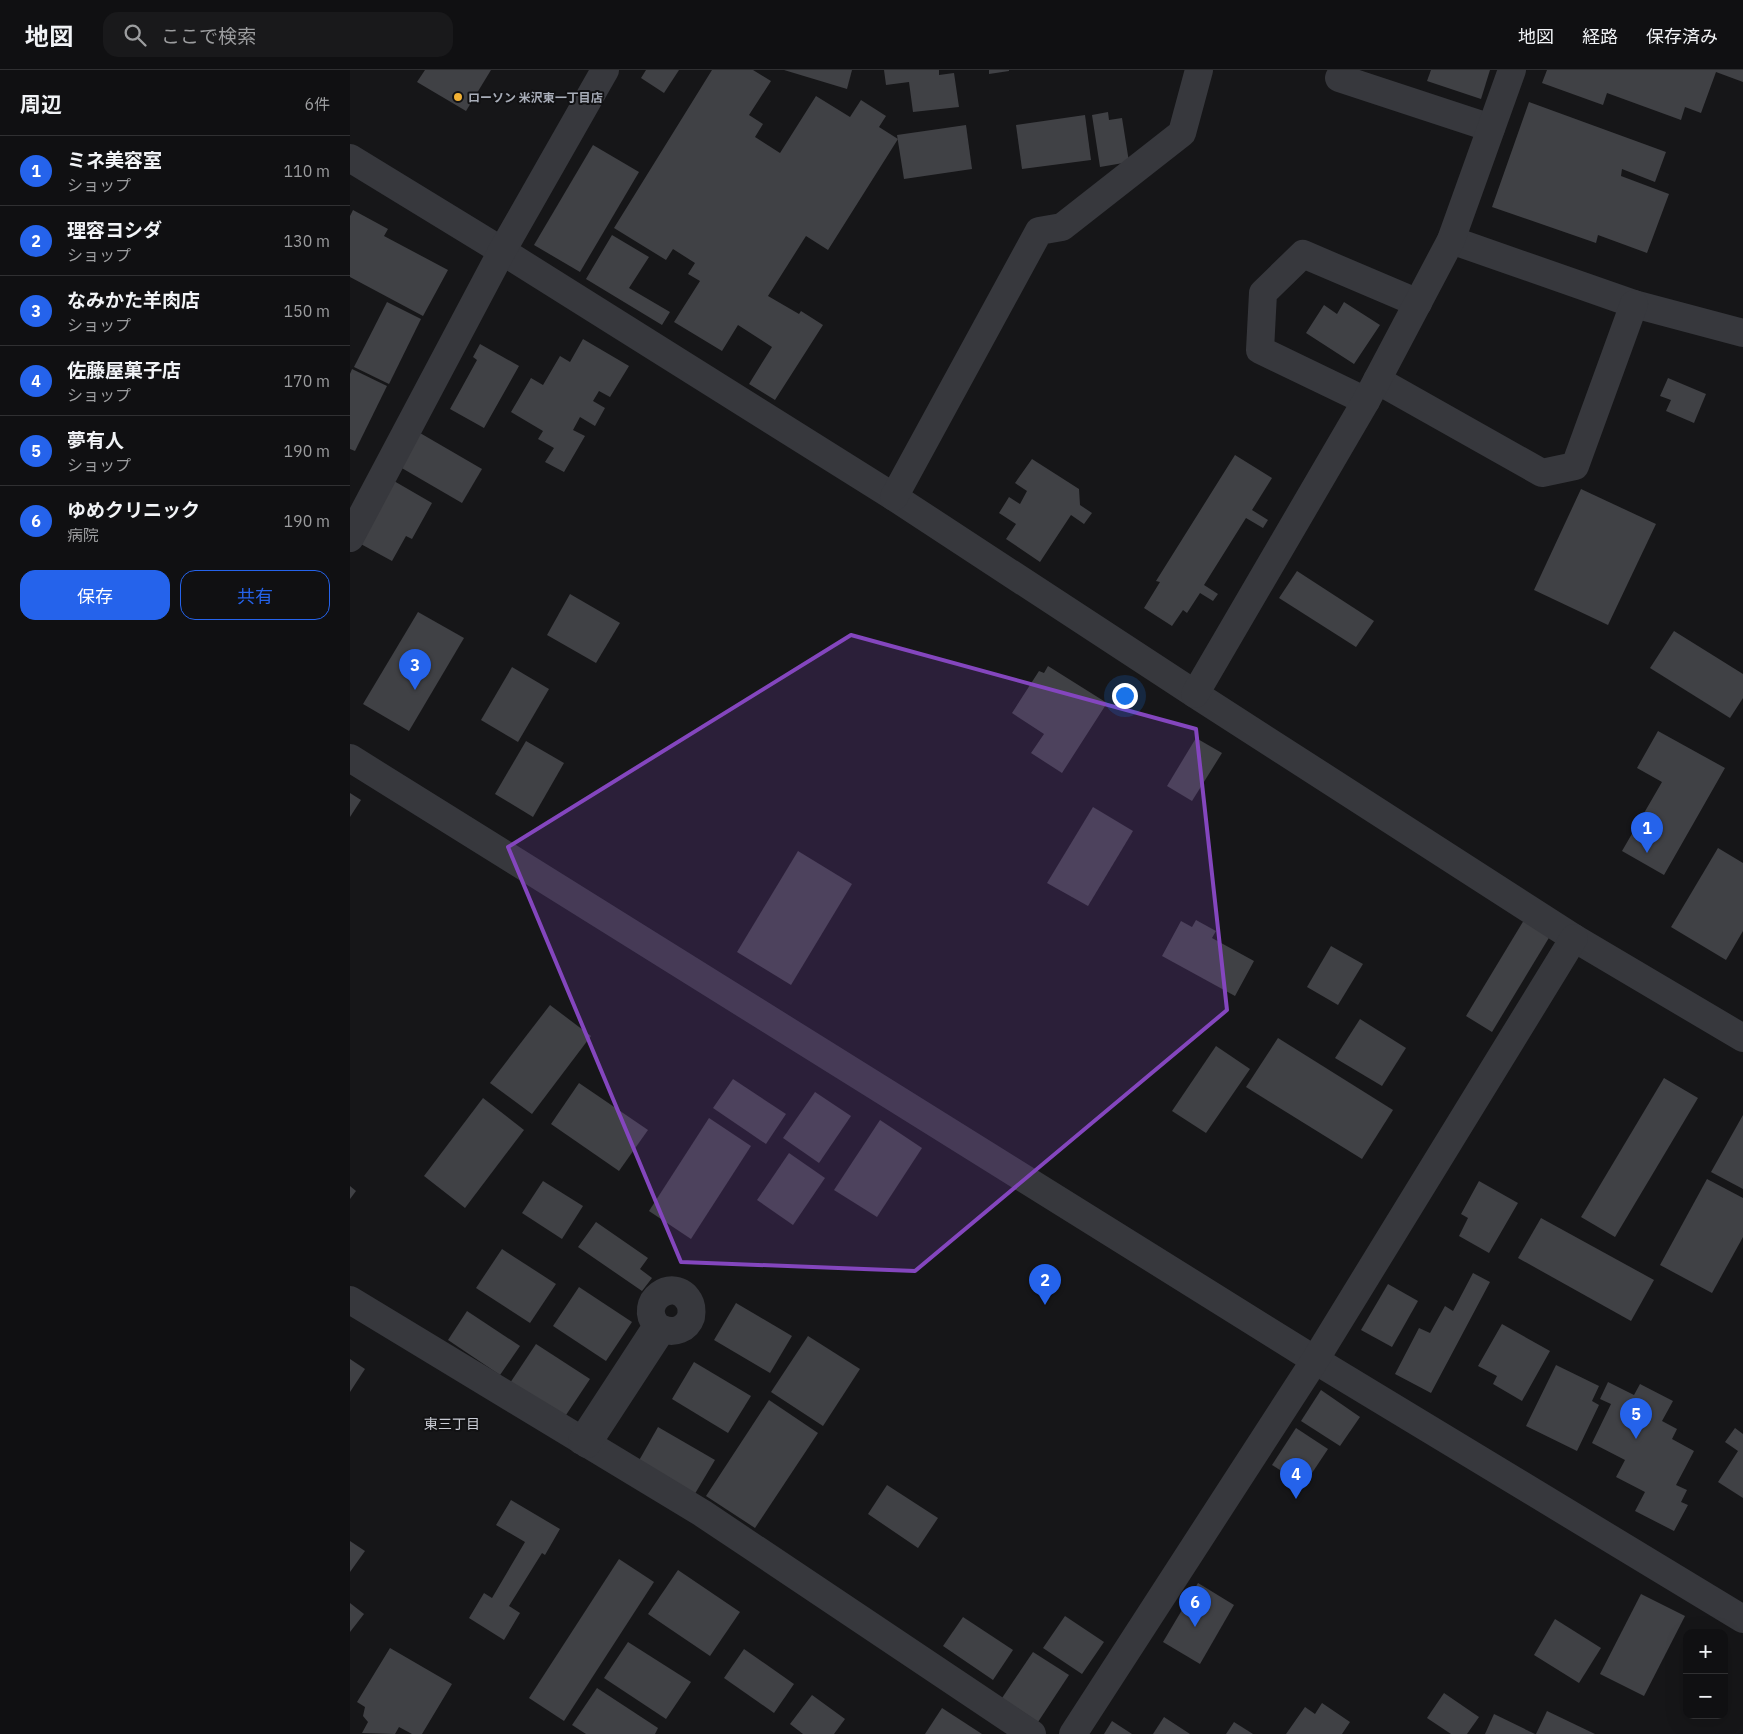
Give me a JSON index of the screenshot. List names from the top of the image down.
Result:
{
  "districts": ["東三丁目"],
  "places": ["ローソン 米沢東一丁目店"],
  "page": {
    "header": "地図",
    "search": "ここで検索",
    "nav": ["地図", "経路", "保存済み"],
    "heading": ["周辺", "6件"],
    "list": [
      {
        "mark": "1",
        "name": "ミネ美容室",
        "note": "ショップ",
        "value": "110 m"
      },
      {
        "mark": "2",
        "name": "理容ヨシダ",
        "note": "ショップ",
        "value": "130 m"
      },
      {
        "mark": "3",
        "name": "なみかた羊肉店",
        "note": "ショップ",
        "value": "150 m"
      },
      {
        "mark": "4",
        "name": "佐藤屋菓子店",
        "note": "ショップ",
        "value": "170 m"
      },
      {
        "mark": "5",
        "name": "夢有人",
        "note": "ショップ",
        "value": "190 m"
      },
      {
        "mark": "6",
        "name": "ゆめクリニック",
        "note": "病院",
        "value": "190 m"
      }
    ],
    "buttons": ["保存", "共有"],
    "pins": [
      "3",
      "1",
      "2",
      "5",
      "4",
      "6"
    ],
    "map_buttons": ["+", "−"]
  }
}
